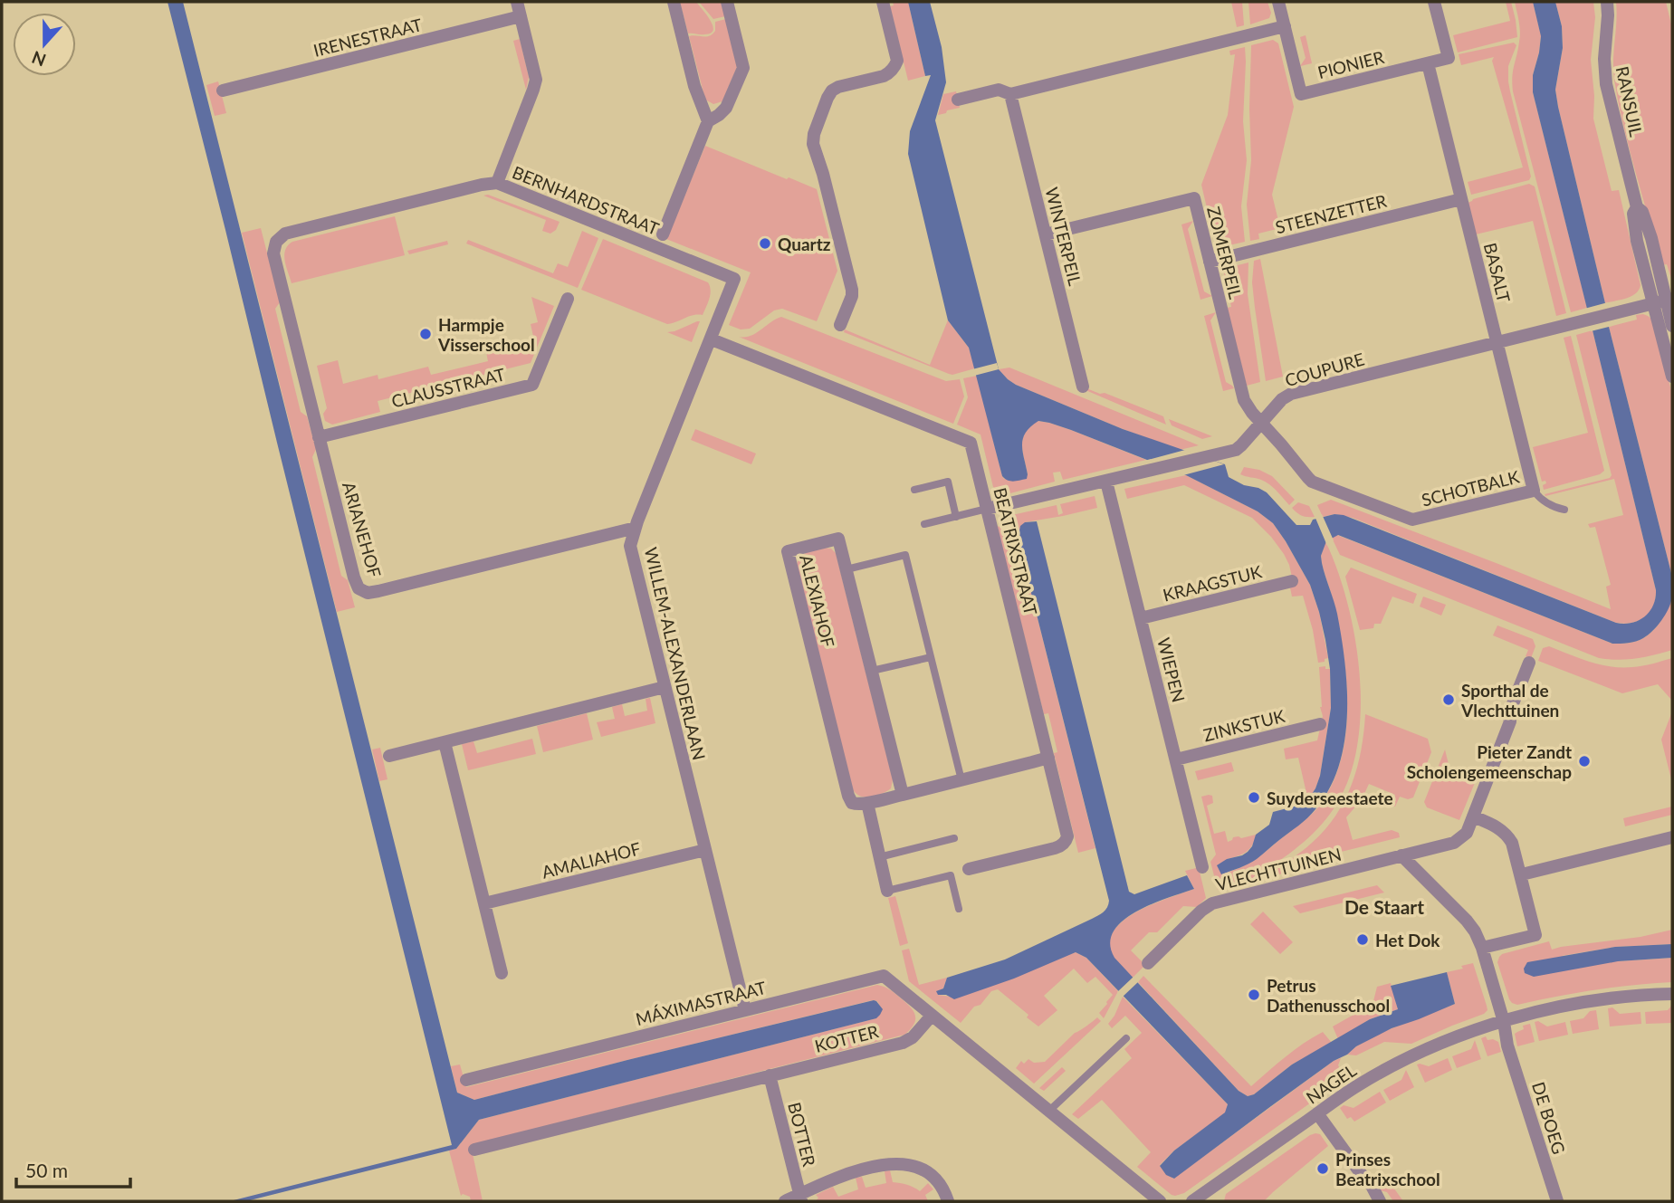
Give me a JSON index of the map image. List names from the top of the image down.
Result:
{
  "streets": {
    "street": [
      "IRENESTRAAT",
      "PIONIER",
      "RANSUIL",
      "BERNHARDSTRAAT",
      "STEENZETTER",
      "WINTERPEIL",
      "ZOMERPEIL",
      "BASALT",
      "COUPURE",
      "CLAUSSTRAAT",
      "SCHOTBALK",
      "ARIANEHOF",
      "BEATRIXSTRAAT",
      "KRAAGSTUK",
      "ALEXIAHOF",
      "WILLEM-ALEXANDERLAAN",
      "WIEPEN",
      "ZINKSTUK",
      "AMALIAHOF",
      "VLECHTTUINEN",
      "MÁXIMASTRAAT",
      "KOTTER",
      "NAGEL",
      "DE BOEG",
      "BOTTER"
    ]
  },
  "crossings": [
    ["PIONIER", "BASALT"],
    ["RANSUIL", "COUPURE"],
    ["BERNHARDSTRAAT", "ARIANEHOF"],
    ["BERNHARDSTRAAT", "WILLEM-ALEXANDERLAAN"],
    ["STEENZETTER", "ZOMERPEIL"],
    ["STEENZETTER", "BASALT"],
    ["WINTERPEIL", "ZOMERPEIL"],
    ["ZOMERPEIL", "COUPURE"],
    ["ZOMERPEIL", "SCHOTBALK"],
    ["BASALT", "COUPURE"],
    ["BASALT", "SCHOTBALK"],
    ["COUPURE", "SCHOTBALK"],
    ["COUPURE", "BEATRIXSTRAAT"],
    ["COUPURE", "WIEPEN"],
    ["CLAUSSTRAAT", "ARIANEHOF"],
    ["ARIANEHOF", "WILLEM-ALEXANDERLAAN"],
    ["BEATRIXSTRAAT", "WILLEM-ALEXANDERLAAN"],
    ["KRAAGSTUK", "WIEPEN"],
    ["WILLEM-ALEXANDERLAAN", "AMALIAHOF"],
    ["WILLEM-ALEXANDERLAAN", "MÁXIMASTRAAT"],
    ["WIEPEN", "ZINKSTUK"],
    ["MÁXIMASTRAAT", "KOTTER"],
    ["KOTTER", "BOTTER"],
    ["NAGEL", "DE BOEG"]
  ],
  "districts": ["De Staart"],
  "places": [
    "Quartz",
    "Harmpje Visserschool",
    "Sporthal de Vlechttuinen",
    "Pieter Zandt Scholengemeenschap",
    "Suyderseestaete",
    "Het Dok",
    "Petrus Dathenusschool",
    "Prinses Beatrixschool"
  ],
  "scale_bar": "50 m",
  "north": "bottom"
}
